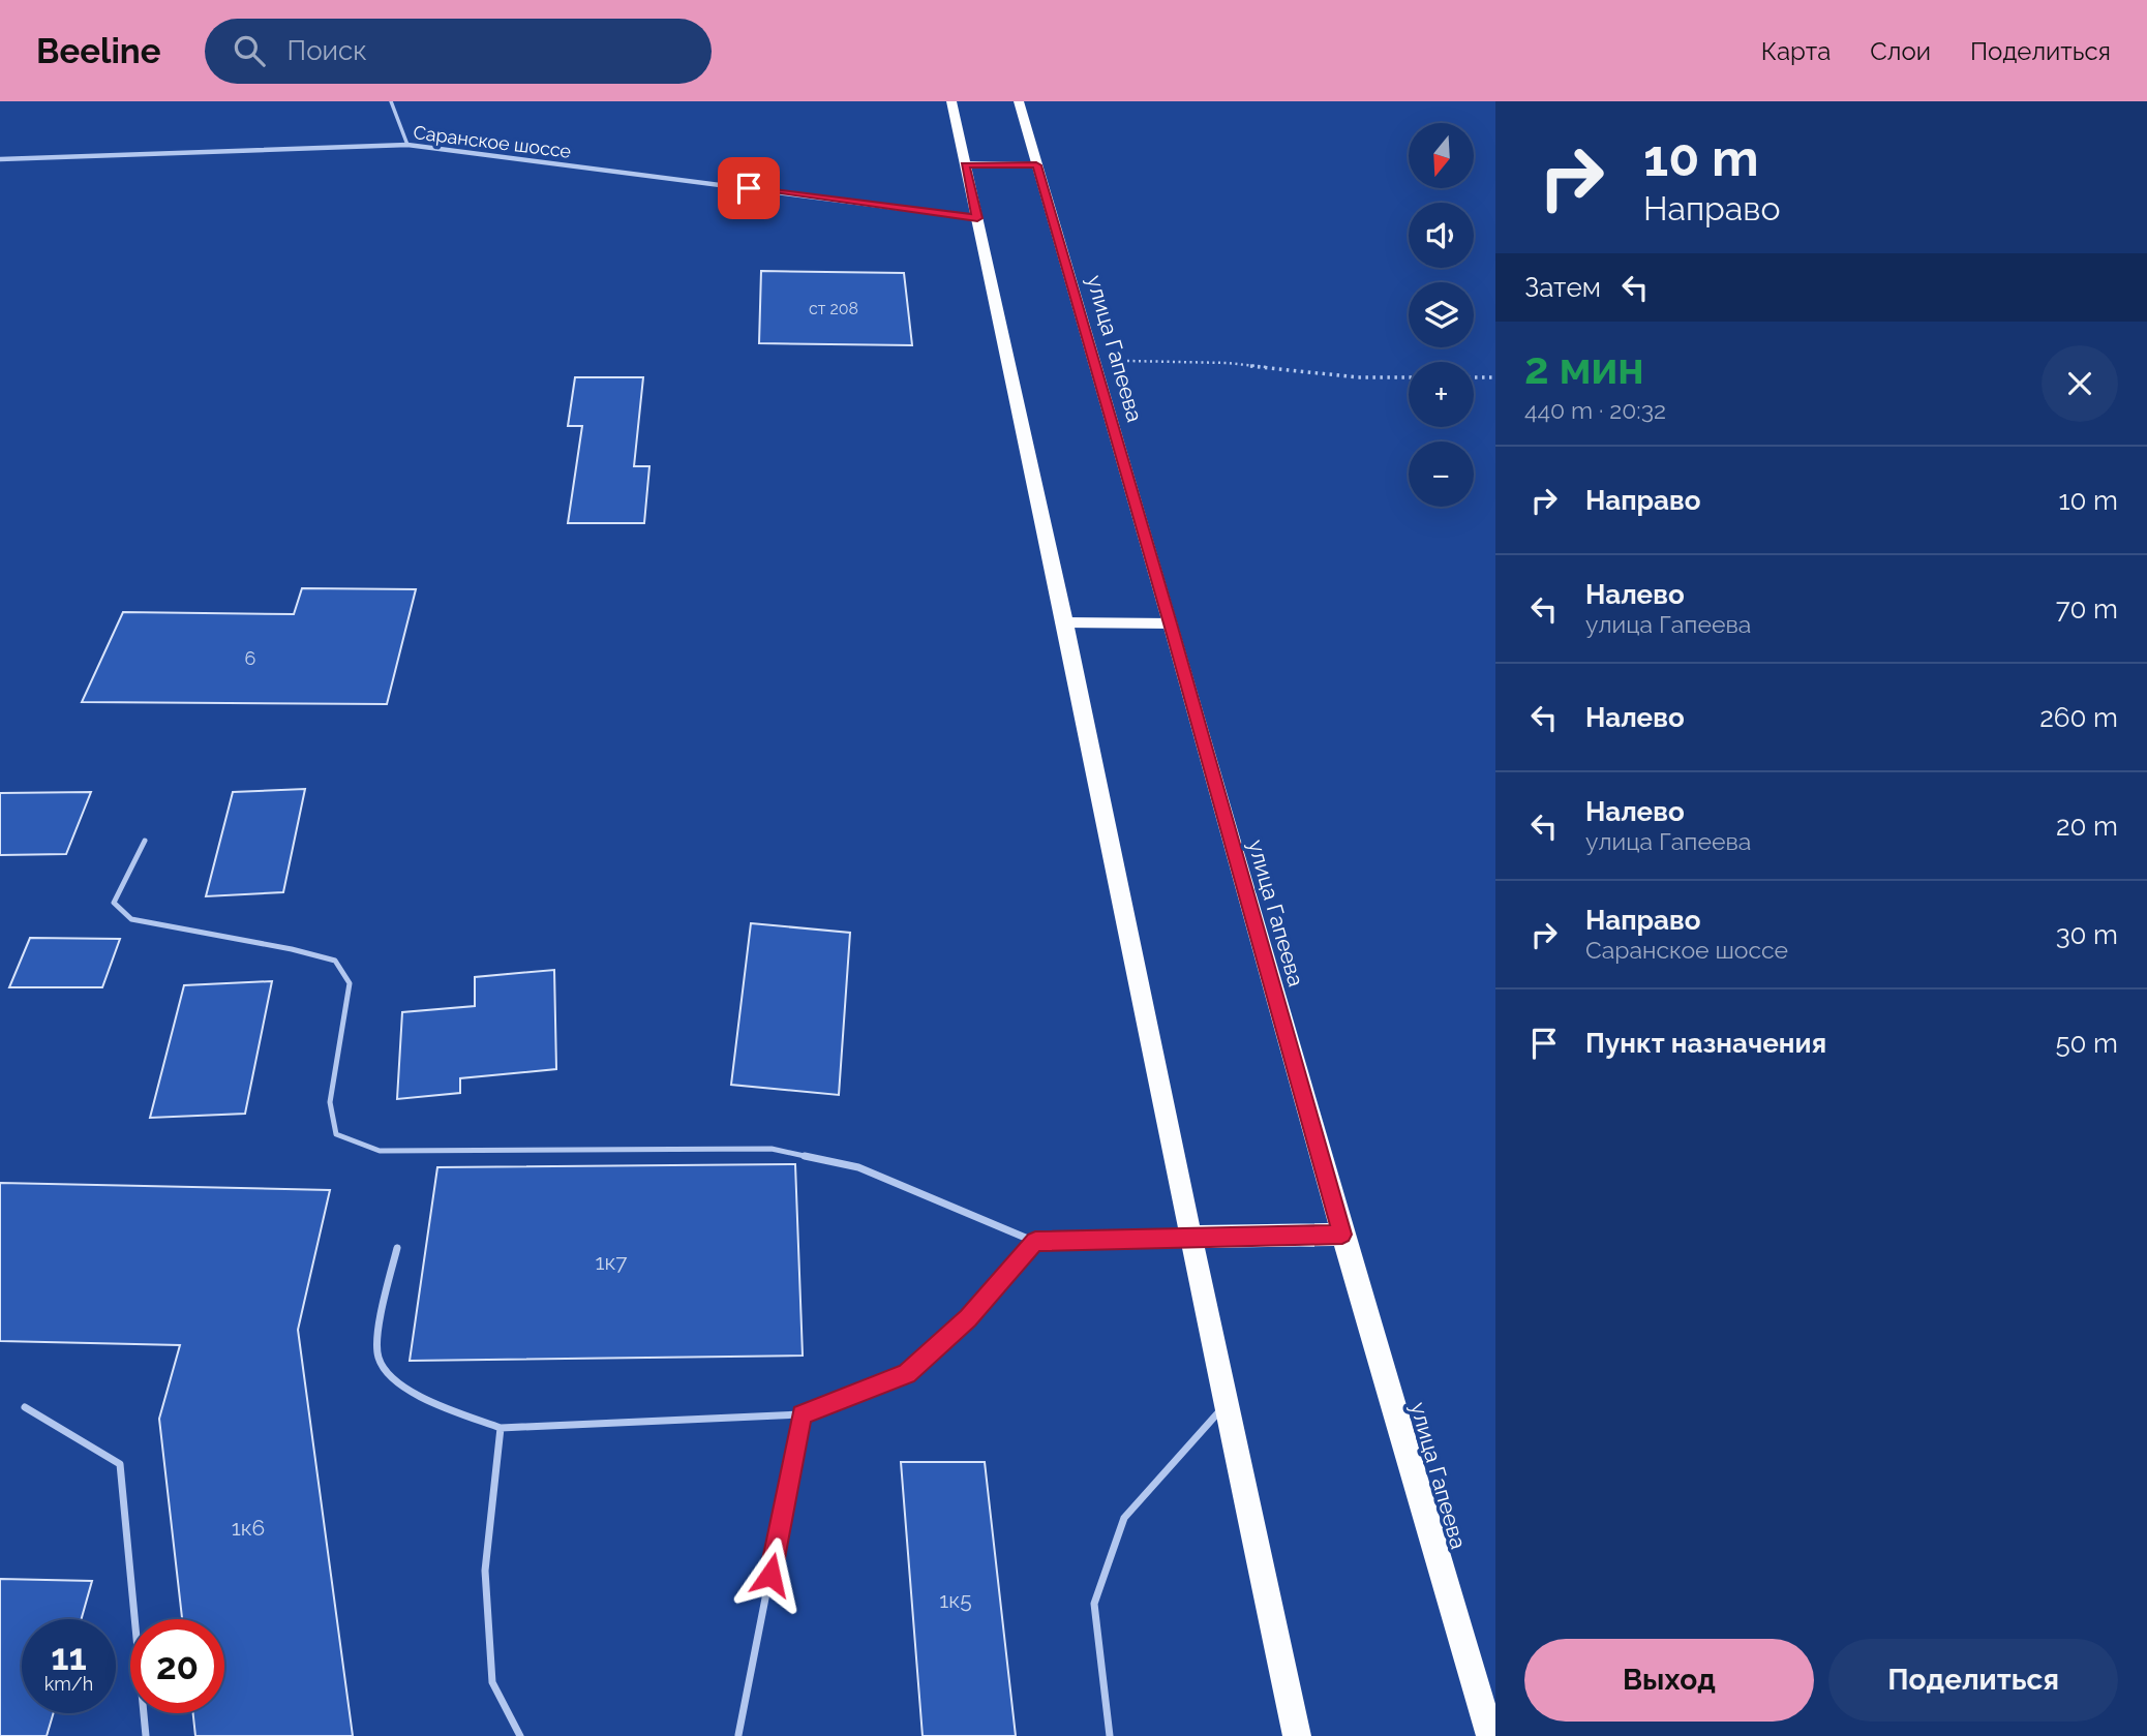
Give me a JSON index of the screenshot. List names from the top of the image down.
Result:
{
  "streets": {
    "highway": ["улица Гапеева"],
    "street": ["Саранское шоссе"]
  },
  "house_numbers": [
    "ст 208",
    "6",
    "1к7",
    "1к6",
    "1к5"
  ],
  "north": "bottom",
  "page": {
    "header": "Beeline",
    "search": "Поиск",
    "nav": ["Карта", "Слои", "Поделиться"],
    "turn": ["10 m", "Направо"],
    "map_buttons": ["+", "−"],
    "then": "Затем",
    "heading": ["2 мин", "440 m · 20:32"],
    "list": [
      {
        "name": "Направо",
        "value": "10 m"
      },
      {
        "name": "Налево",
        "note": "улица Гапеева",
        "value": "70 m"
      },
      {
        "name": "Налево",
        "value": "260 m"
      },
      {
        "name": "Налево",
        "note": "улица Гапеева",
        "value": "20 m"
      },
      {
        "name": "Направо",
        "note": "Саранское шоссе",
        "value": "30 m"
      },
      {
        "name": "Пункт назначения",
        "value": "50 m"
      }
    ],
    "speed": "11 km/h",
    "limit": "20",
    "buttons": ["Выход", "Поделиться"]
  }
}
